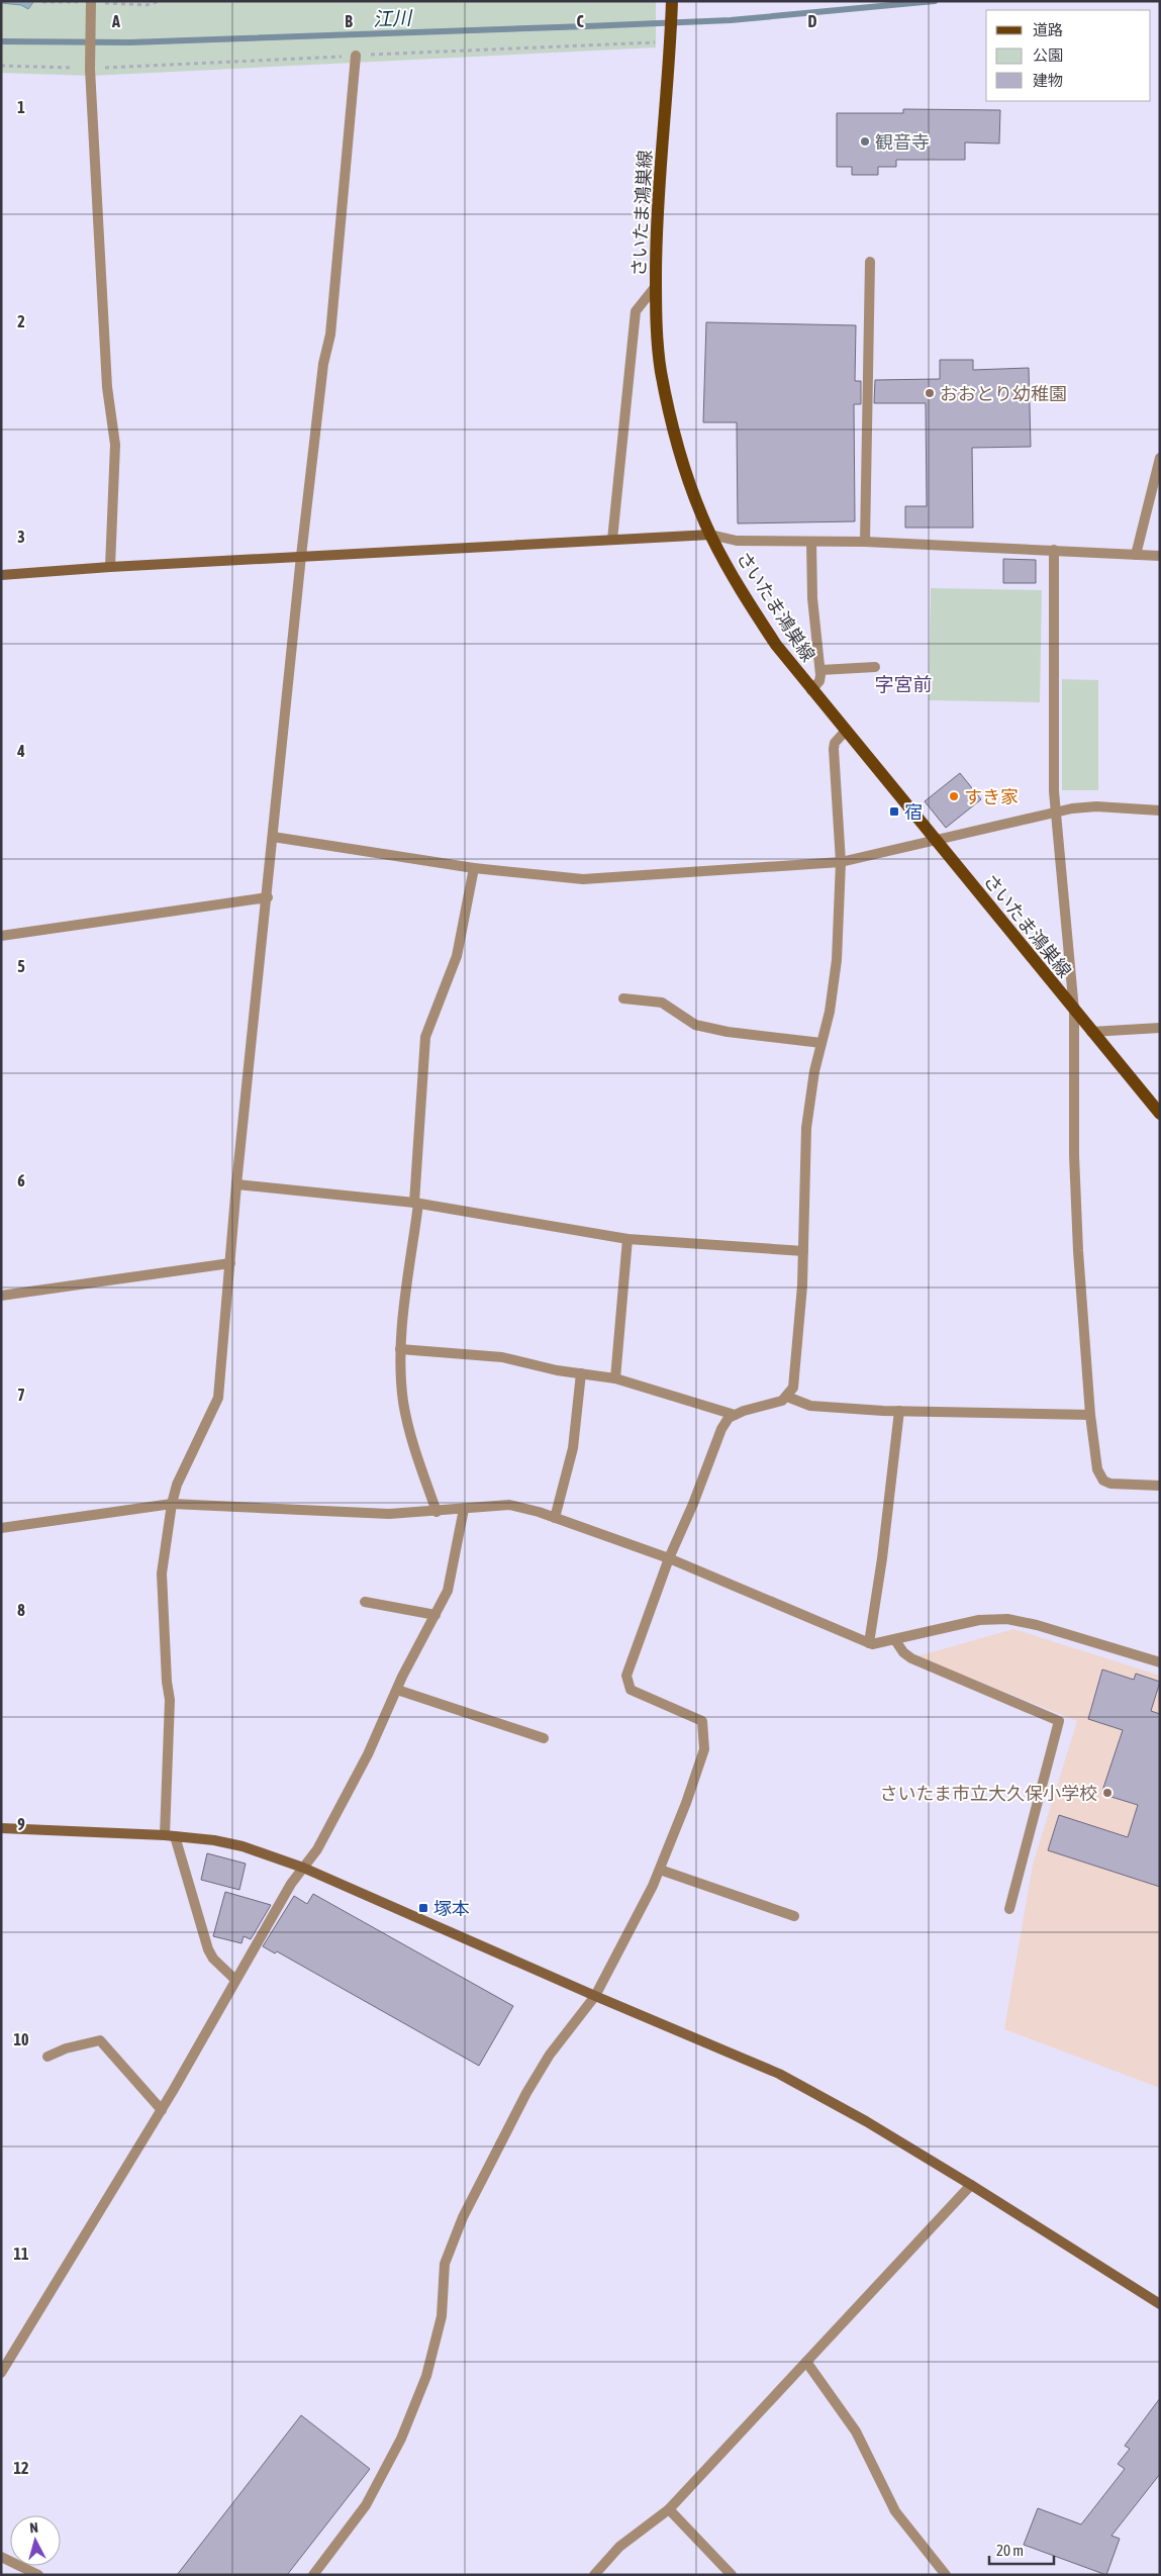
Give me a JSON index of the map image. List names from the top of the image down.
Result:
{
  "streets": {
    "main road": ["さいたま鴻巣線"]
  },
  "districts": ["字宮前"],
  "water": ["江川"],
  "places": {
    "other": [
      "観音寺",
      "おおとり幼稚園",
      "すき家",
      "さいたま市立大久保小学校"
    ],
    "transit": ["宿", "塚本"]
  },
  "legend": ["道路", "公園", "建物"],
  "scale_bar": "20 m",
  "north": "top",
  "grid": {
    "columns": [
      "A",
      "B",
      "C",
      "D"
    ],
    "rows": [
      "1",
      "2",
      "3",
      "4",
      "5",
      "6",
      "7",
      "8",
      "9",
      "10",
      "11",
      "12"
    ]
  }
}
